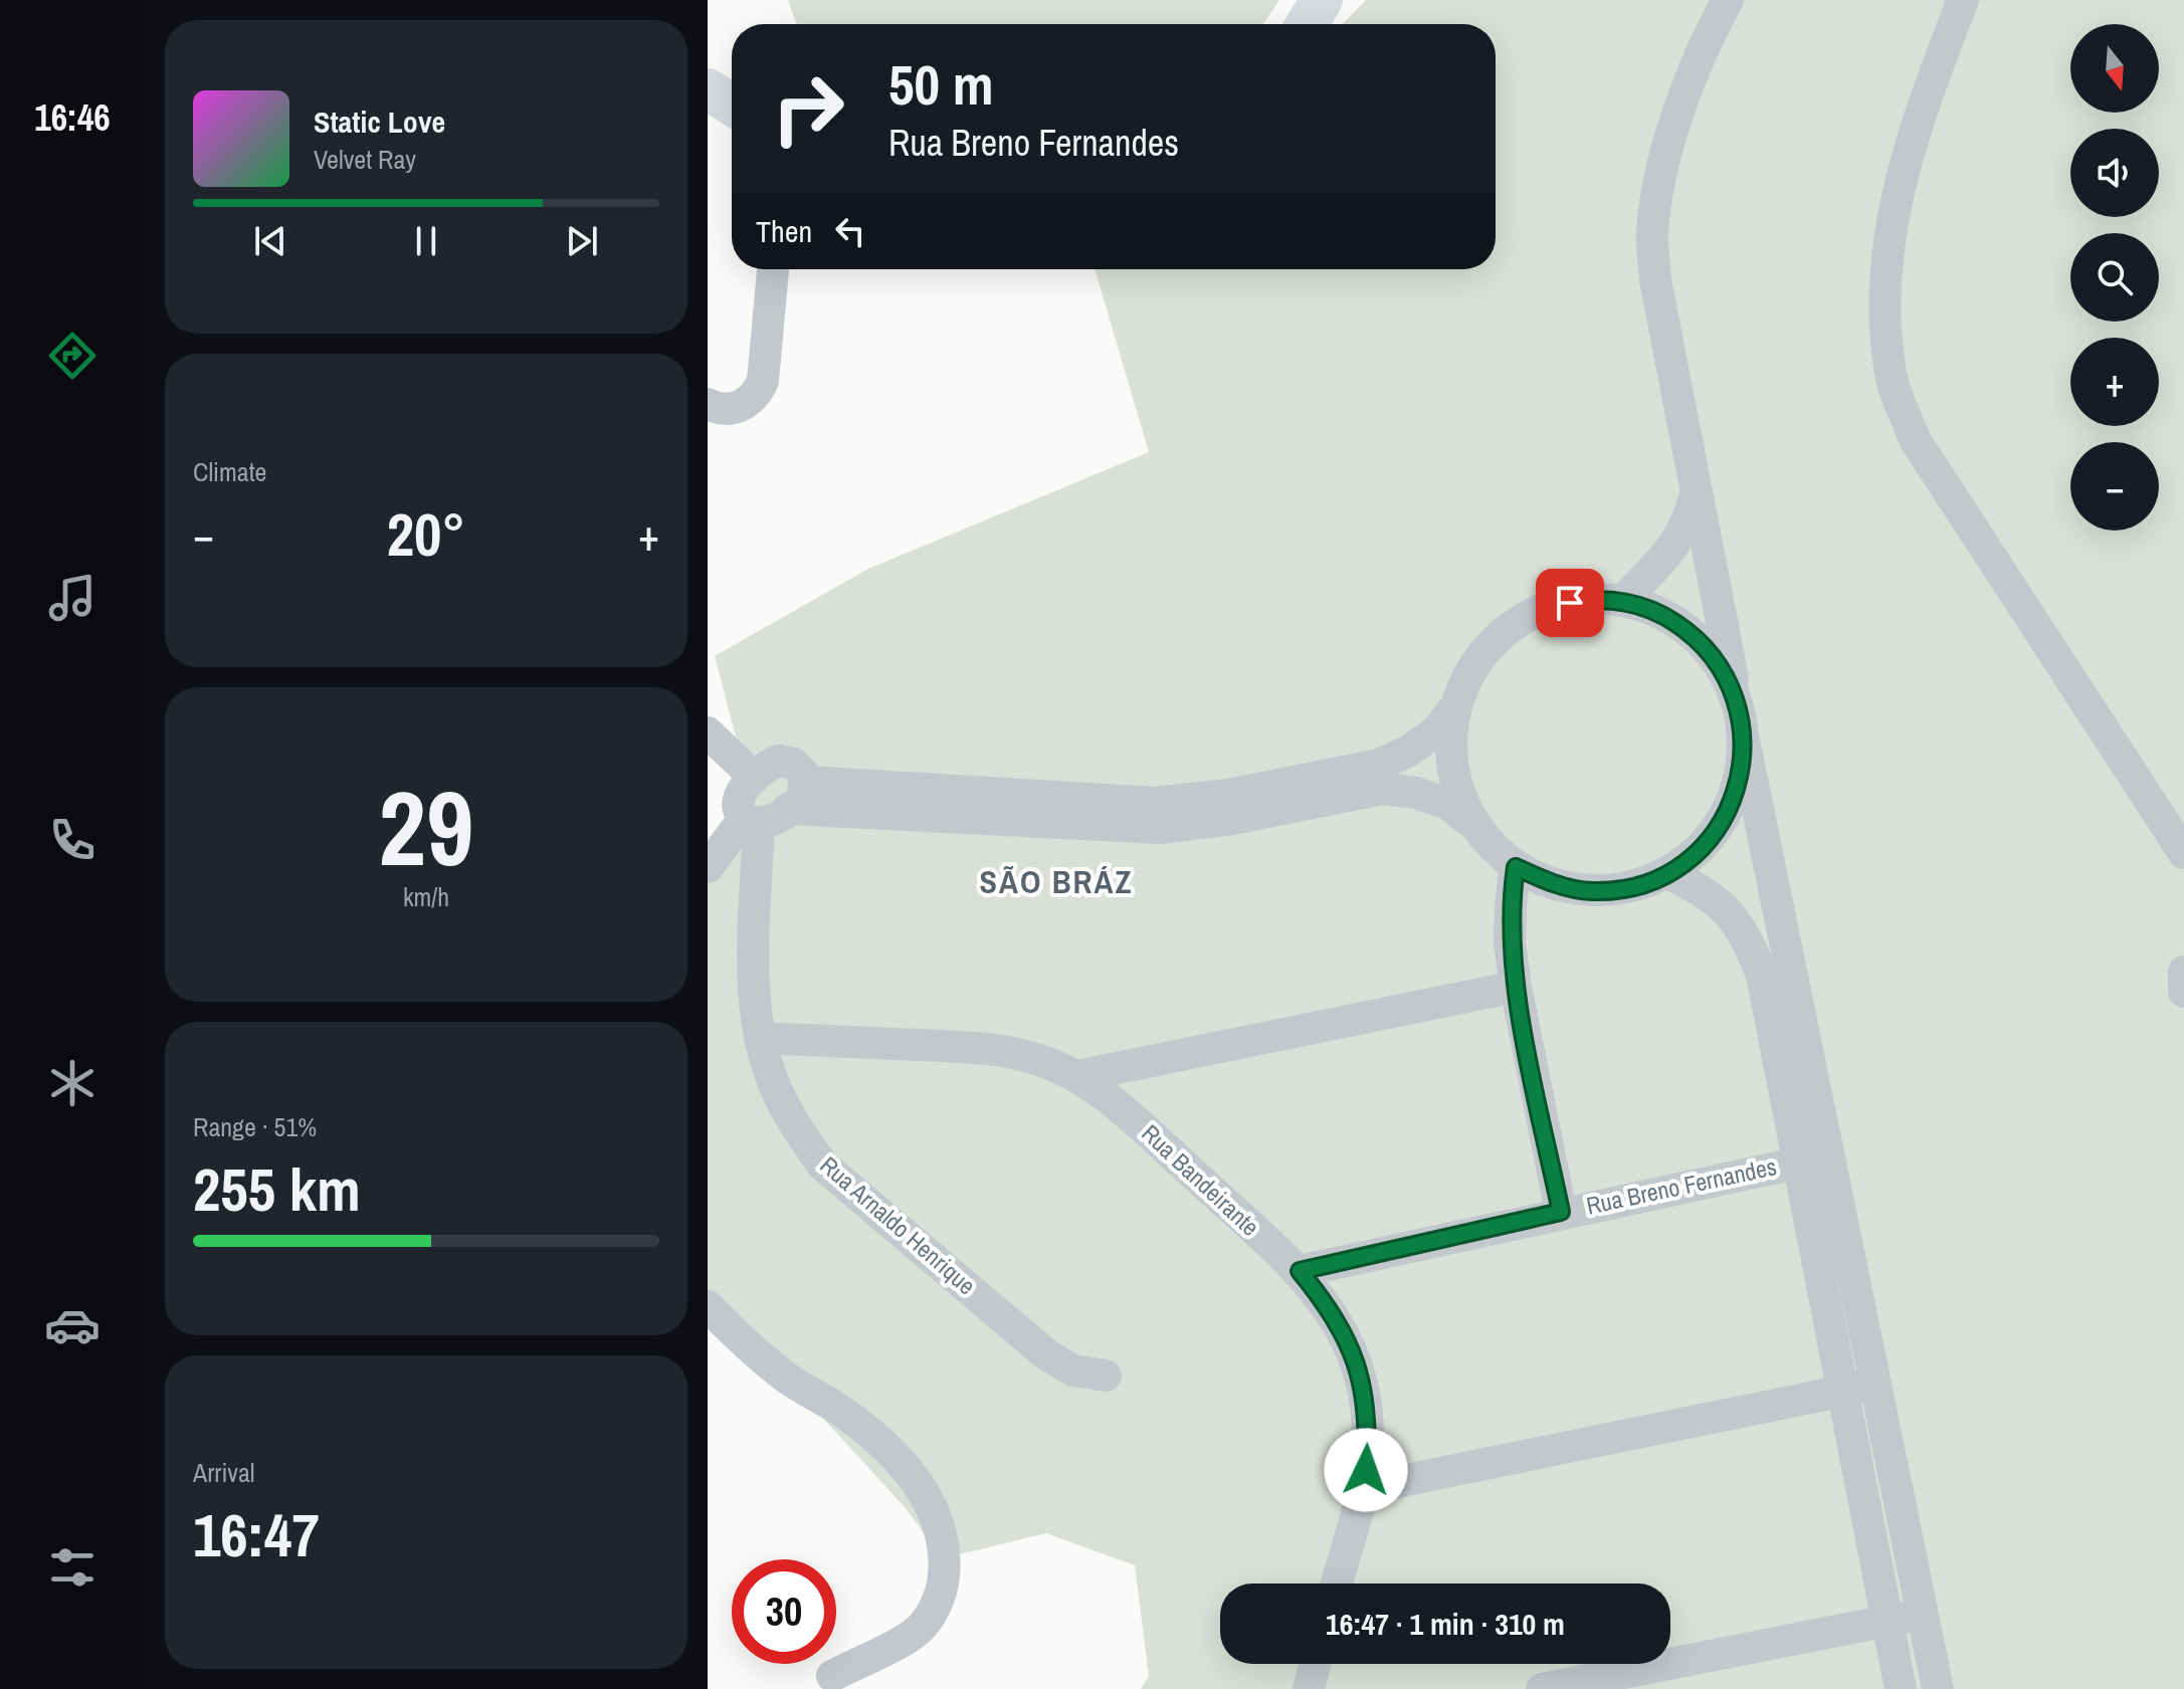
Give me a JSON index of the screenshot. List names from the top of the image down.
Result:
{
  "streets": {
    "street": ["Rua Bandeirante", "Rua Breno Fernandes", "Rua Arnaldo Henrique"]
  },
  "crossings": [
    ["Rua Bandeirante", "Rua Breno Fernandes"],
    ["Rua Bandeirante", "Rua Arnaldo Henrique"]
  ],
  "districts": ["SÃO BRÁZ"],
  "north": "bottom",
  "page": {
    "tabs": "16:46",
    "map_buttons": ["+", "−"],
    "turn": ["50 m", "Rua Breno Fernandes"],
    "song": ["Static Love", "Velvet Ray"],
    "then": "Then",
    "tile": [
      "Climate",
      ["29", "km/h"],
      ["Range · 51%", "255 km"],
      ["Arrival", "16:47"]
    ],
    "heat": ["−", "20°", "+"],
    "limit": "30",
    "trip": "16:47 · 1 min · 310 m"
  }
}
